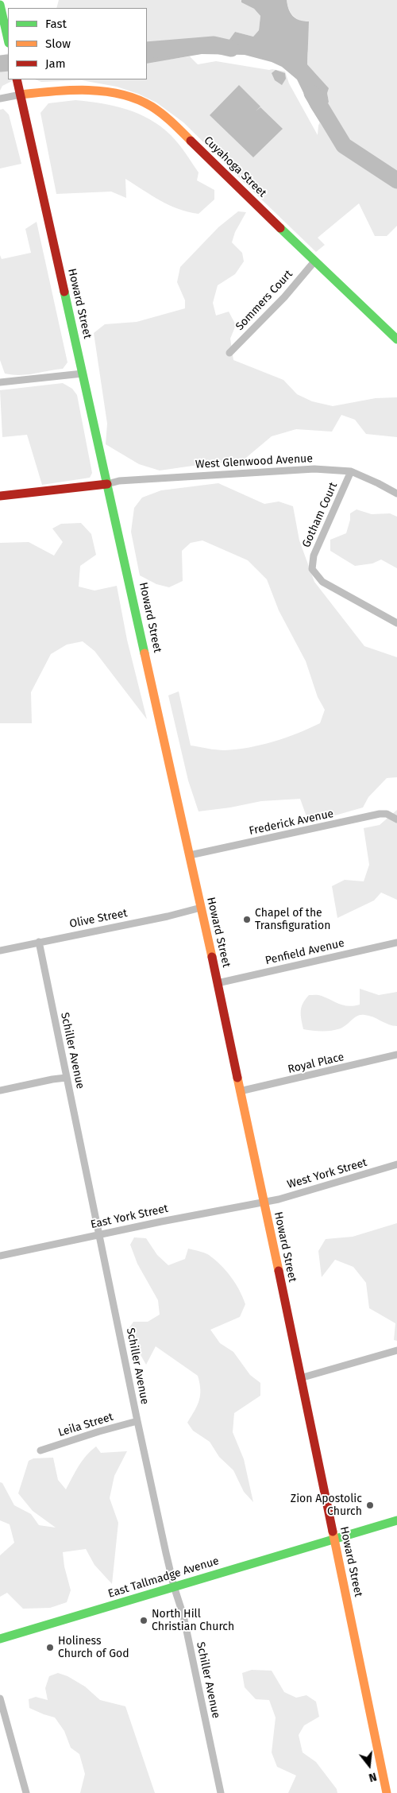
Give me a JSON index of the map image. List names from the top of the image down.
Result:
{
  "streets": {
    "main road": ["Cuyahoga Street", "Howard Street", "East Tallmadge Avenue"],
    "street": [
      "Sommers Court",
      "West Glenwood Avenue",
      "Gotham Court",
      "Frederick Avenue",
      "Olive Street",
      "Penfield Avenue",
      "Schiller Avenue",
      "Royal Place",
      "West York Street",
      "East York Street",
      "Leila Street"
    ]
  },
  "crossings": [
    ["Cuyahoga Street", "Sommers Court"],
    ["Cuyahoga Street", "Howard Street"],
    ["Howard Street", "West Glenwood Avenue"],
    ["Howard Street", "Frederick Avenue"],
    ["Howard Street", "Olive Street"],
    ["Howard Street", "Penfield Avenue"],
    ["Howard Street", "Royal Place"],
    ["Howard Street", "West York Street"],
    ["Howard Street", "East York Street"],
    ["Howard Street", "East Tallmadge Avenue"],
    ["West Glenwood Avenue", "Gotham Court"],
    ["Olive Street", "Schiller Avenue"],
    ["Schiller Avenue", "East York Street"],
    ["Schiller Avenue", "Leila Street"],
    ["Schiller Avenue", "East Tallmadge Avenue"],
    ["West York Street", "East York Street"]
  ],
  "places": [
    "Chapel of the Transfiguration",
    "Zion Apostolic Church",
    "North Hill Christian Church",
    "Holiness Church of God"
  ],
  "legend": ["Fast", "Slow", "Jam"],
  "north": "bottom"
}
